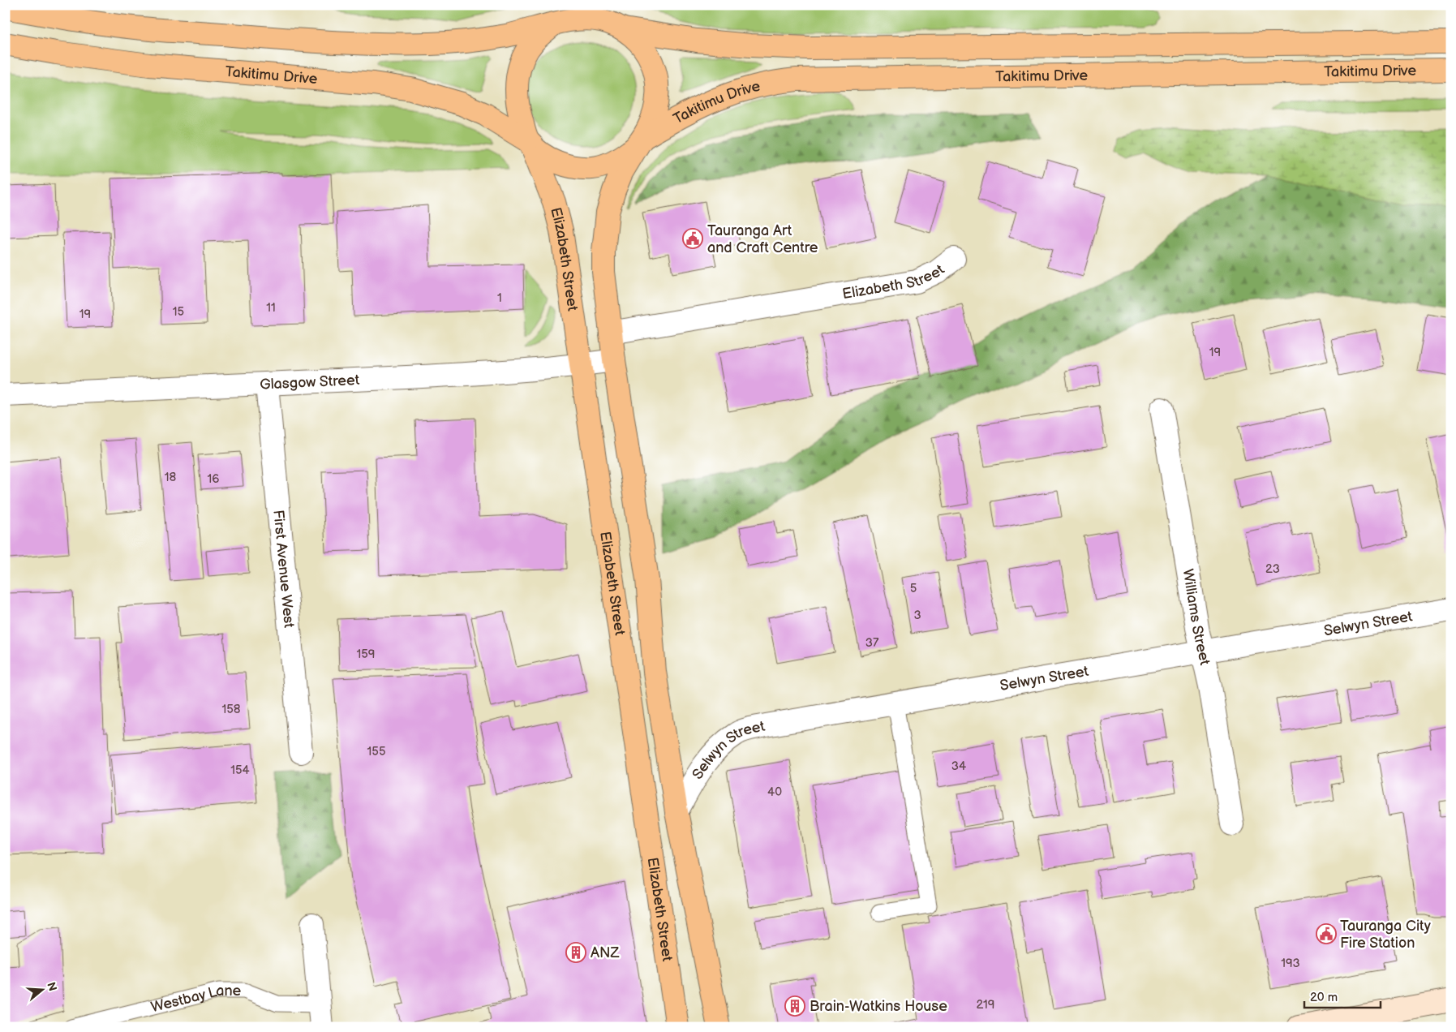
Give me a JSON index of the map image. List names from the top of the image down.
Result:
{
  "streets": {
    "main road": ["Takitimu Drive", "Elizabeth Street"],
    "street": [
      "Glasgow Street",
      "First Avenue West",
      "Williams Street",
      "Selwyn Street"
    ],
    "lane": ["Westbay Lane"]
  },
  "crossings": [
    ["Takitimu Drive", "Elizabeth Street"],
    ["Elizabeth Street", "Glasgow Street"],
    ["Glasgow Street", "First Avenue West"],
    ["Williams Street", "Selwyn Street"]
  ],
  "places": {
    "public building": ["Tauranga Art and Craft Centre", "Tauranga City Fire Station"],
    "building": ["ANZ", "Brain-Watkins House"]
  },
  "house_numbers": [
    "1",
    "11",
    "15",
    "19",
    "19",
    "18",
    "16",
    "23",
    "5",
    "3",
    "37",
    "159",
    "158",
    "155",
    "34",
    "154",
    "40",
    "193",
    "219"
  ],
  "scale_bar": "20 m",
  "north": "right"
}
